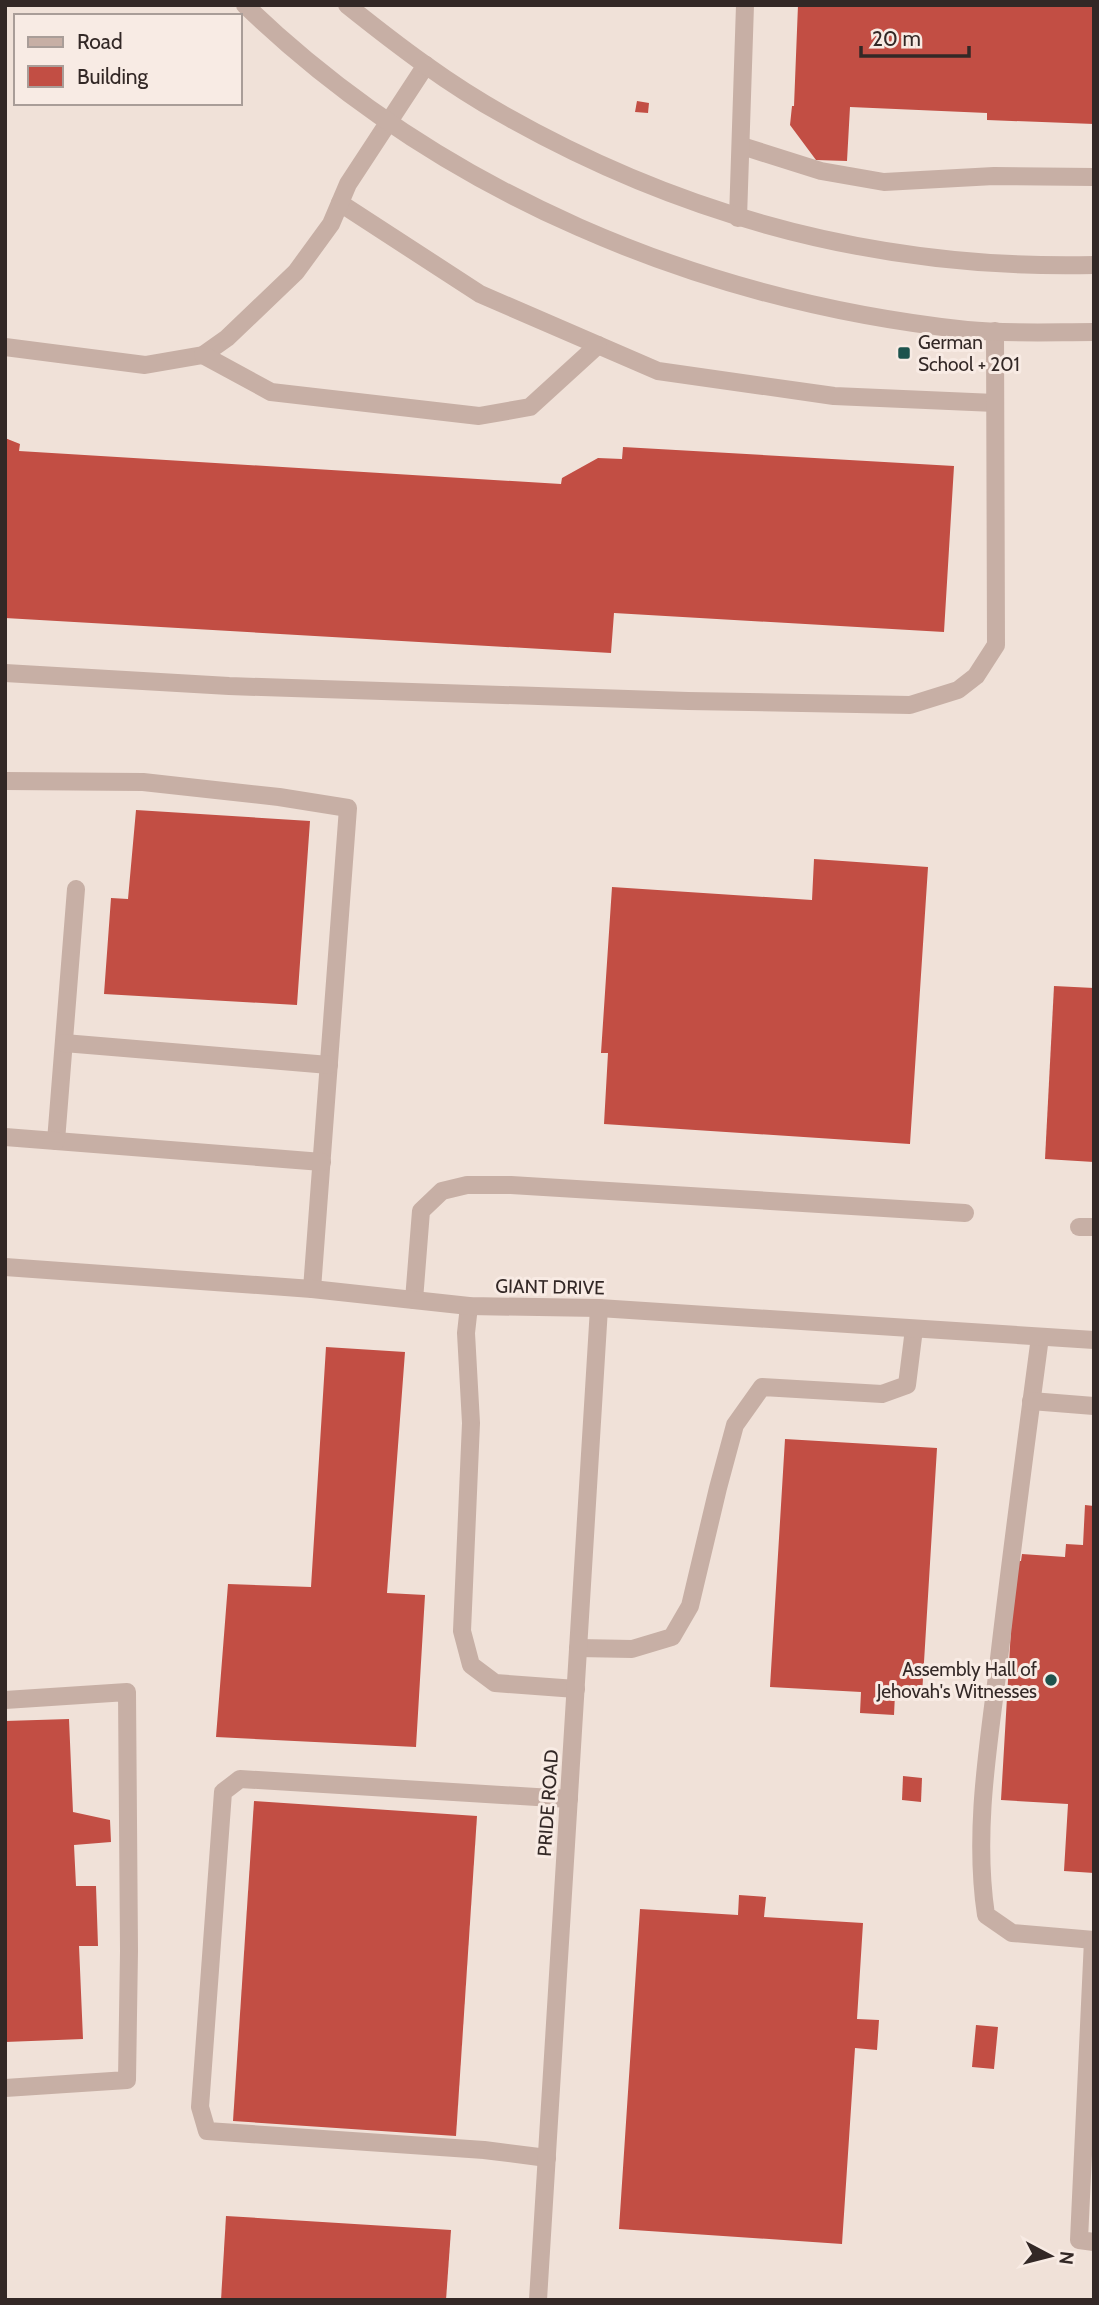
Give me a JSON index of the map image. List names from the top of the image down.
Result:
{
  "streets": {
    "street": ["GIANT DRIVE", "PRIDE ROAD"]
  },
  "crossings": [
    ["GIANT DRIVE", "PRIDE ROAD"]
  ],
  "places": {
    "transit": ["German School + 201"],
    "other": ["Assembly Hall of Jehovah's Witnesses"]
  },
  "legend": ["Road", "Building"],
  "scale_bar": "20 m",
  "north": "right"
}
